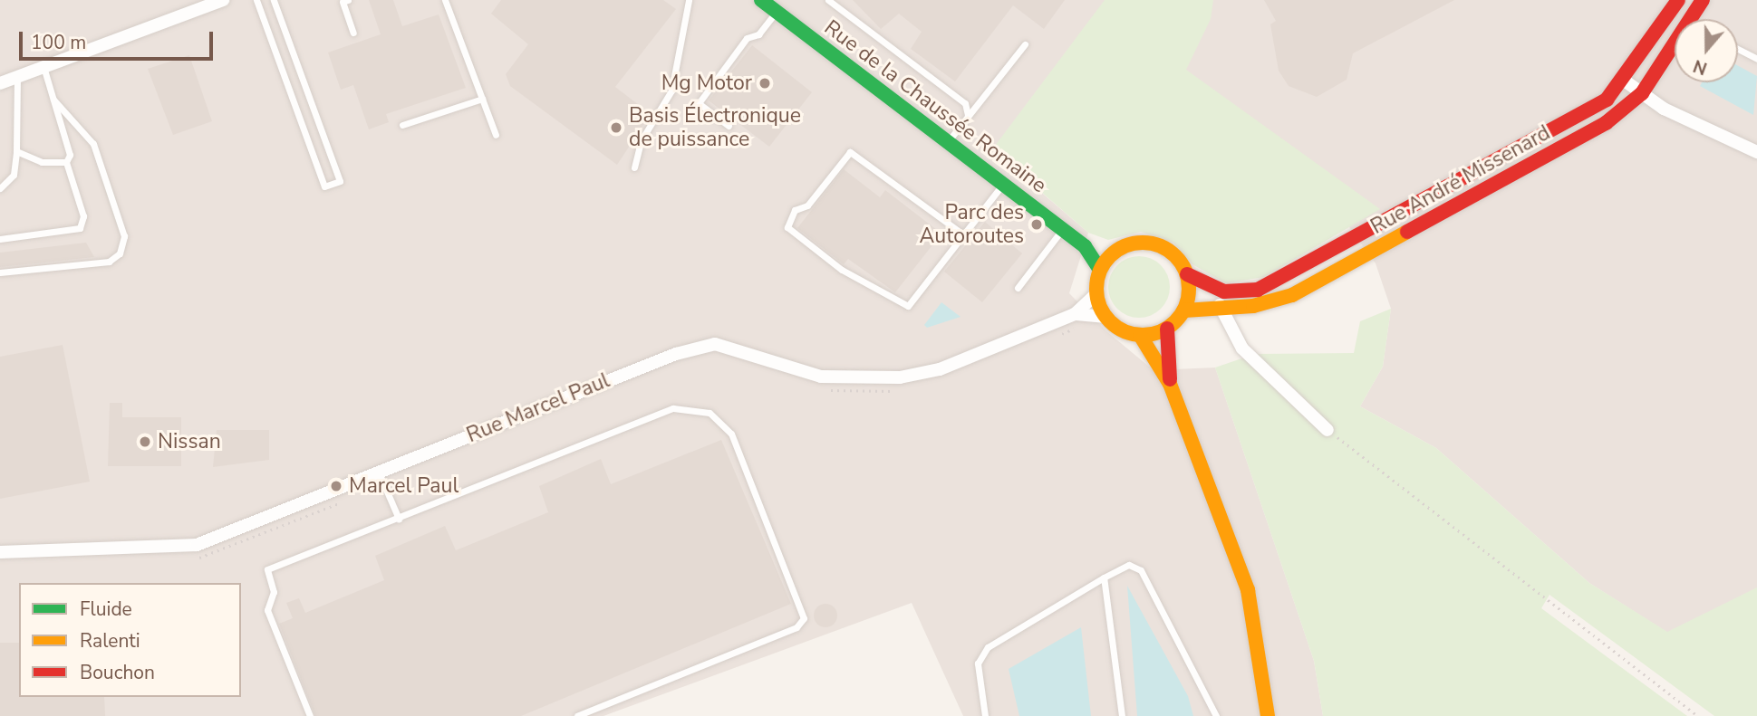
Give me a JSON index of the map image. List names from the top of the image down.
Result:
{
  "streets": {
    "street": ["Rue de la Chaussée Romaine", "Rue André Missenard", "Rue Marcel Paul"]
  },
  "crossings": [
    ["Rue de la Chaussée Romaine", "Rue André Missenard"],
    ["Rue de la Chaussée Romaine", "Rue Marcel Paul"],
    ["Rue André Missenard", "Rue Marcel Paul"]
  ],
  "places": [
    "Mg Motor",
    "Basis Électronique de puissance",
    "Parc des Autoroutes",
    "Nissan",
    "Marcel Paul"
  ],
  "legend": ["Fluide", "Ralenti", "Bouchon"],
  "scale_bar": "100 m",
  "north": "bottom"
}
